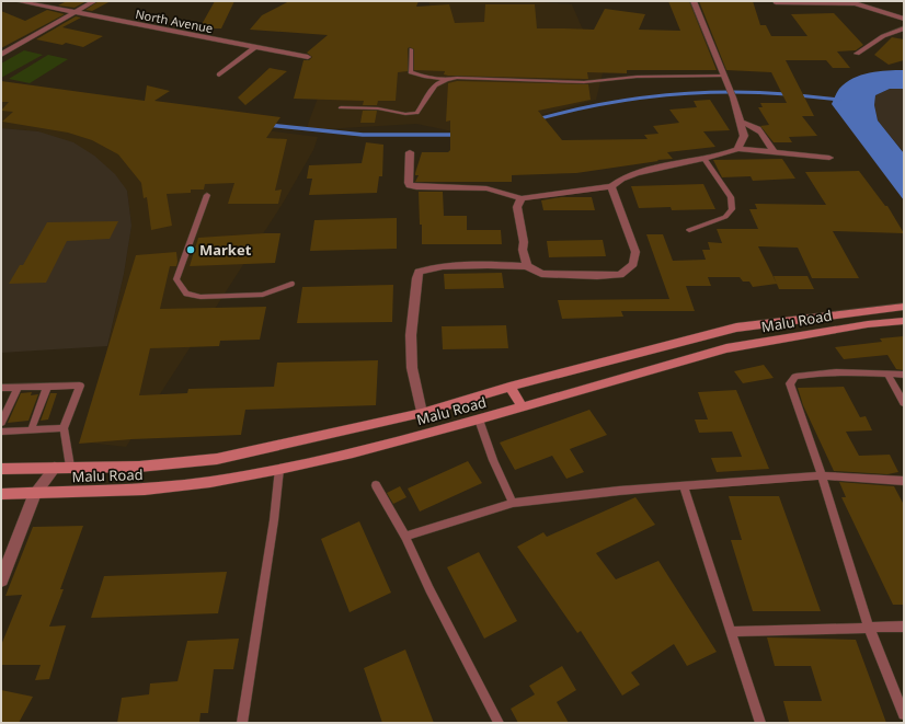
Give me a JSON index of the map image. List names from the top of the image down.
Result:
{
  "streets": {
    "main road": ["Malu Road"],
    "street": ["North Avenue"]
  },
  "places": ["Market"]
}
